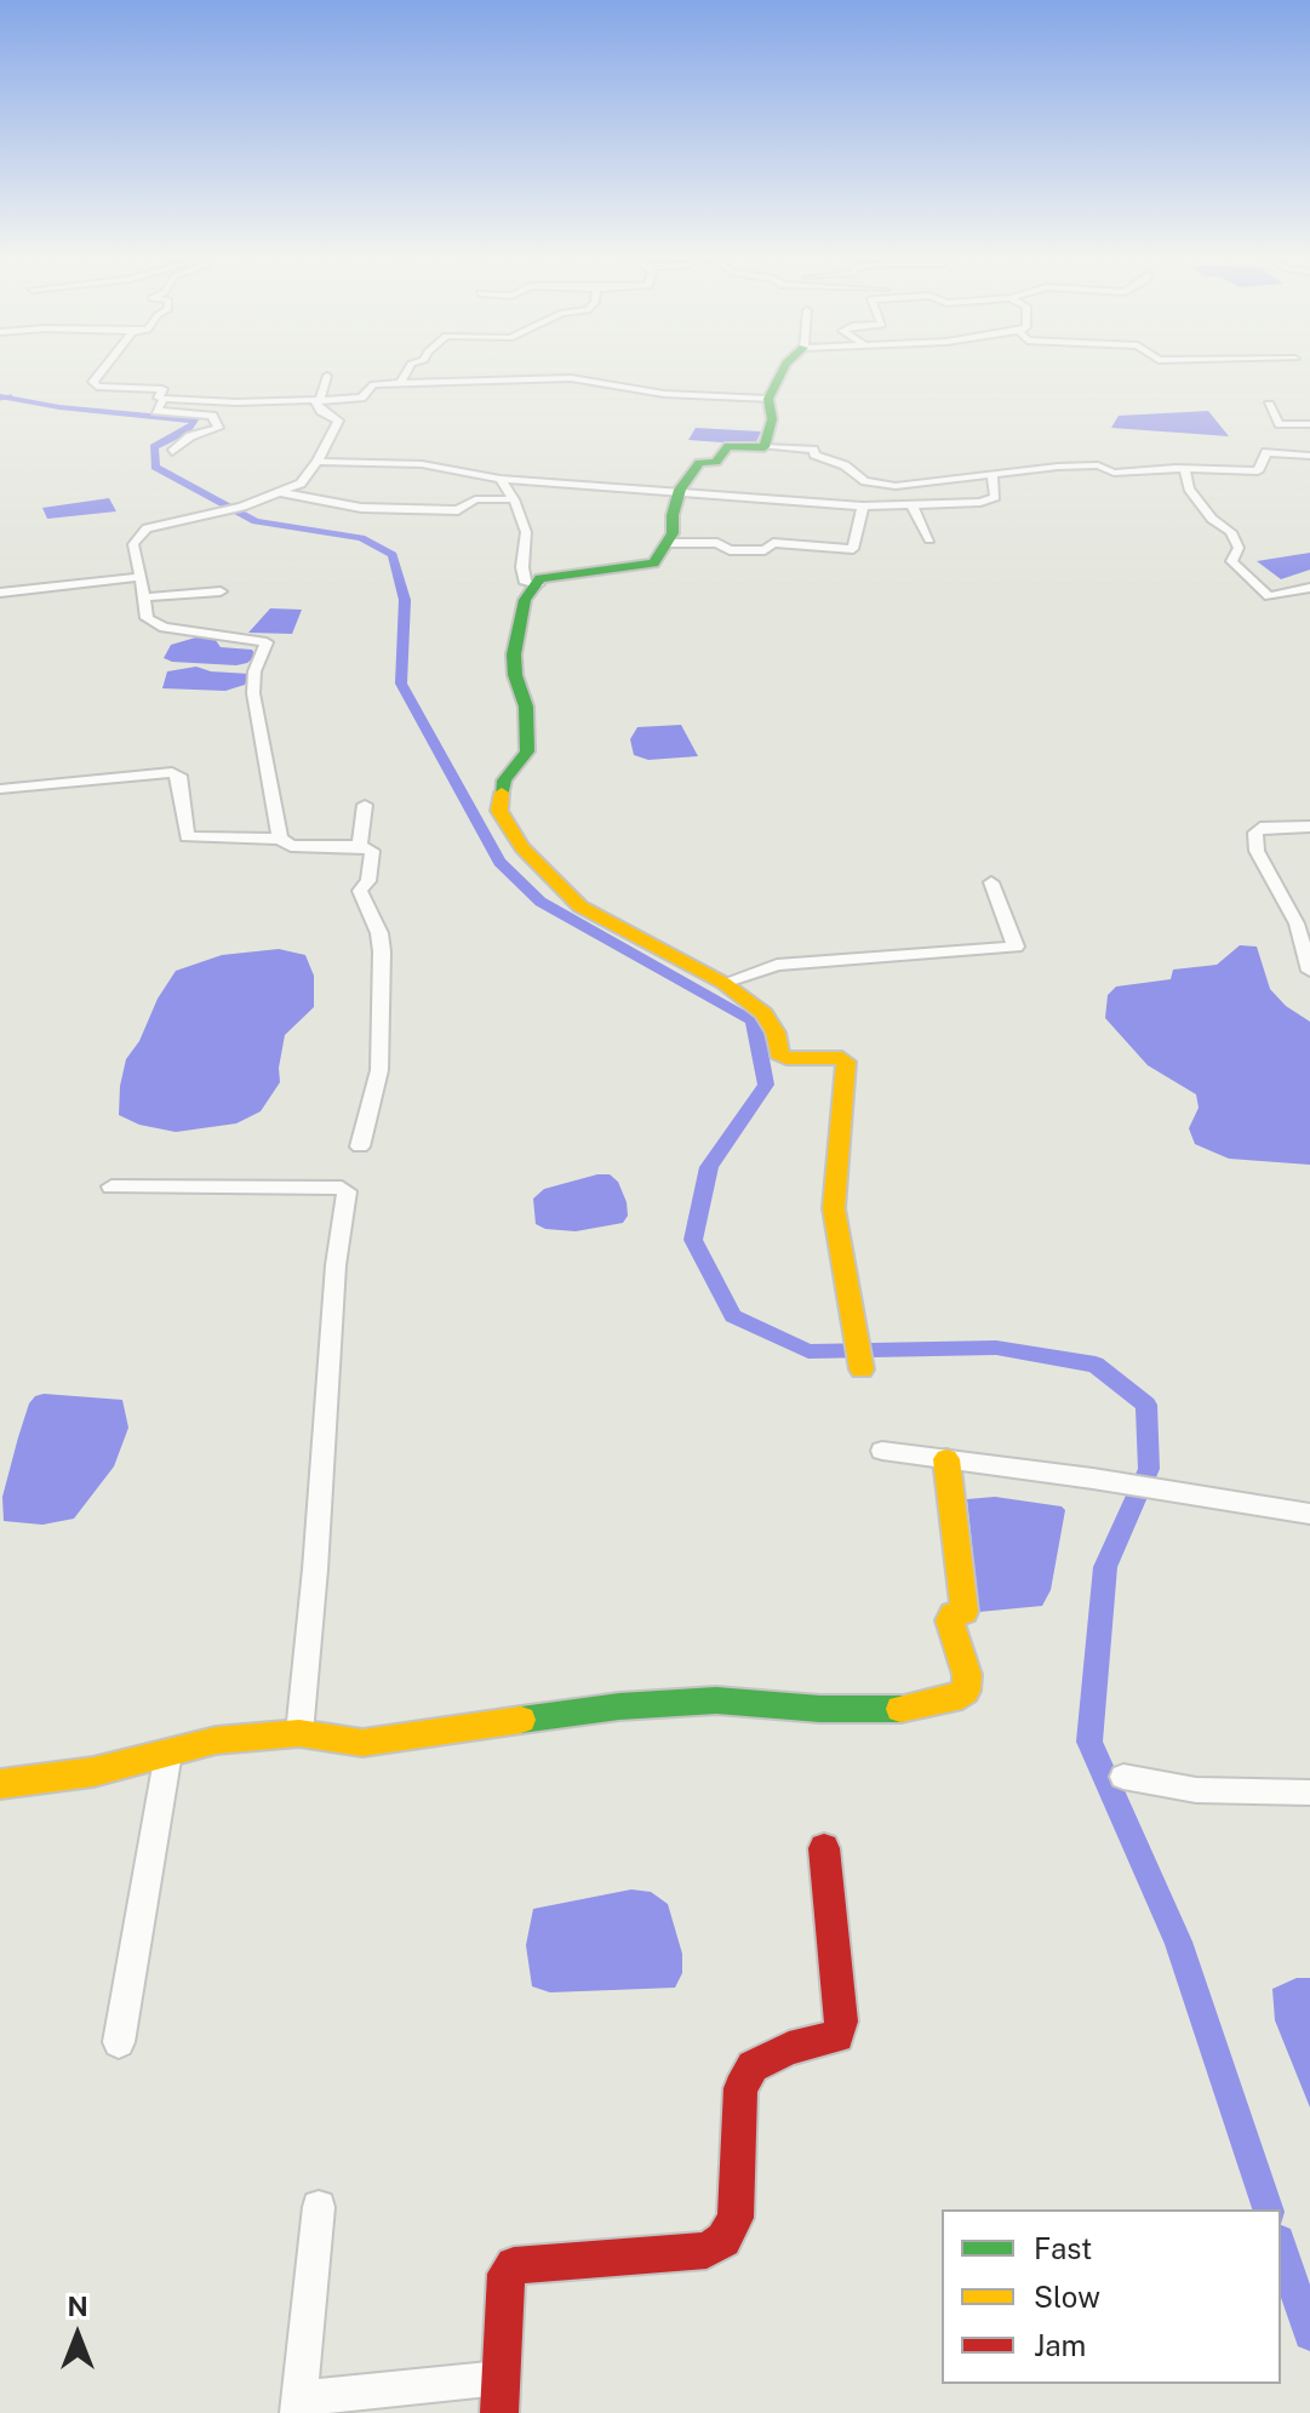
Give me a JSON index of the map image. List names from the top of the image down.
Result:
{
  "legend": ["Fast", "Slow", "Jam"],
  "north": "top"
}
